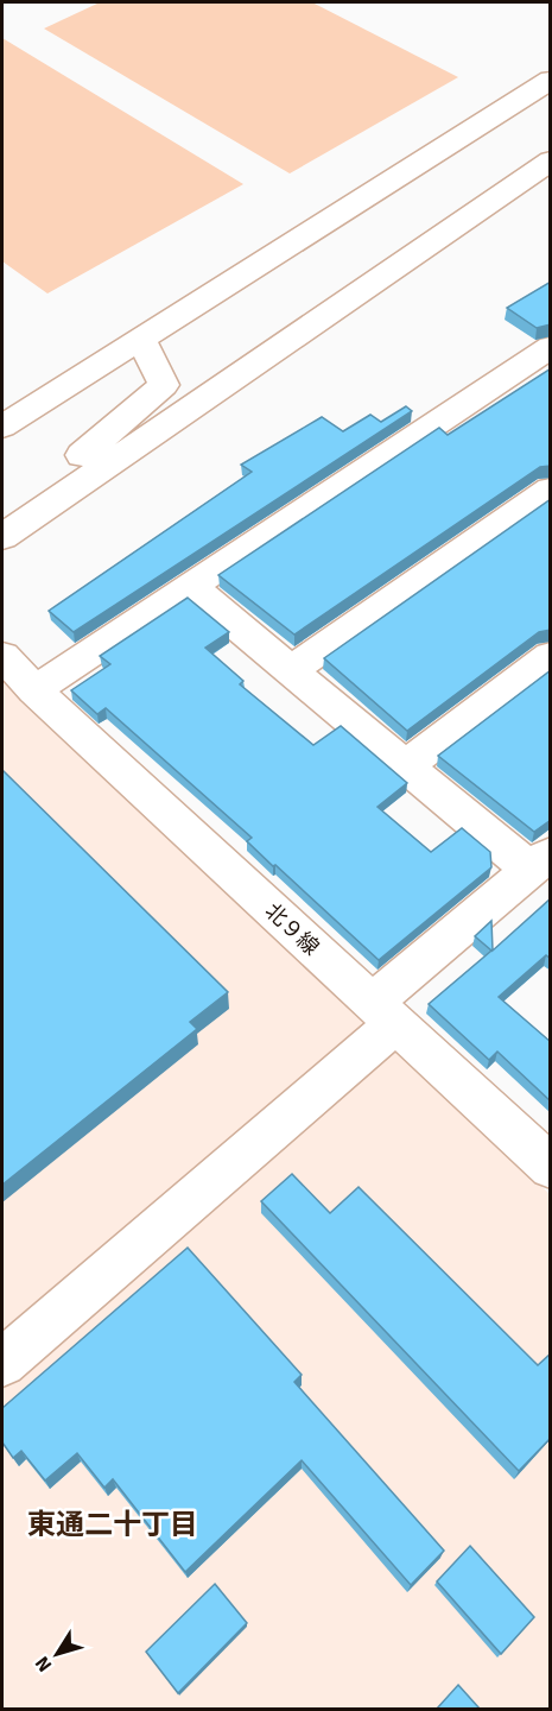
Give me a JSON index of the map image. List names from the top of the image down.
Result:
{
  "streets": {
    "street": ["北９線"]
  },
  "districts": ["東通二十丁目"],
  "north": "bottom left"
}
